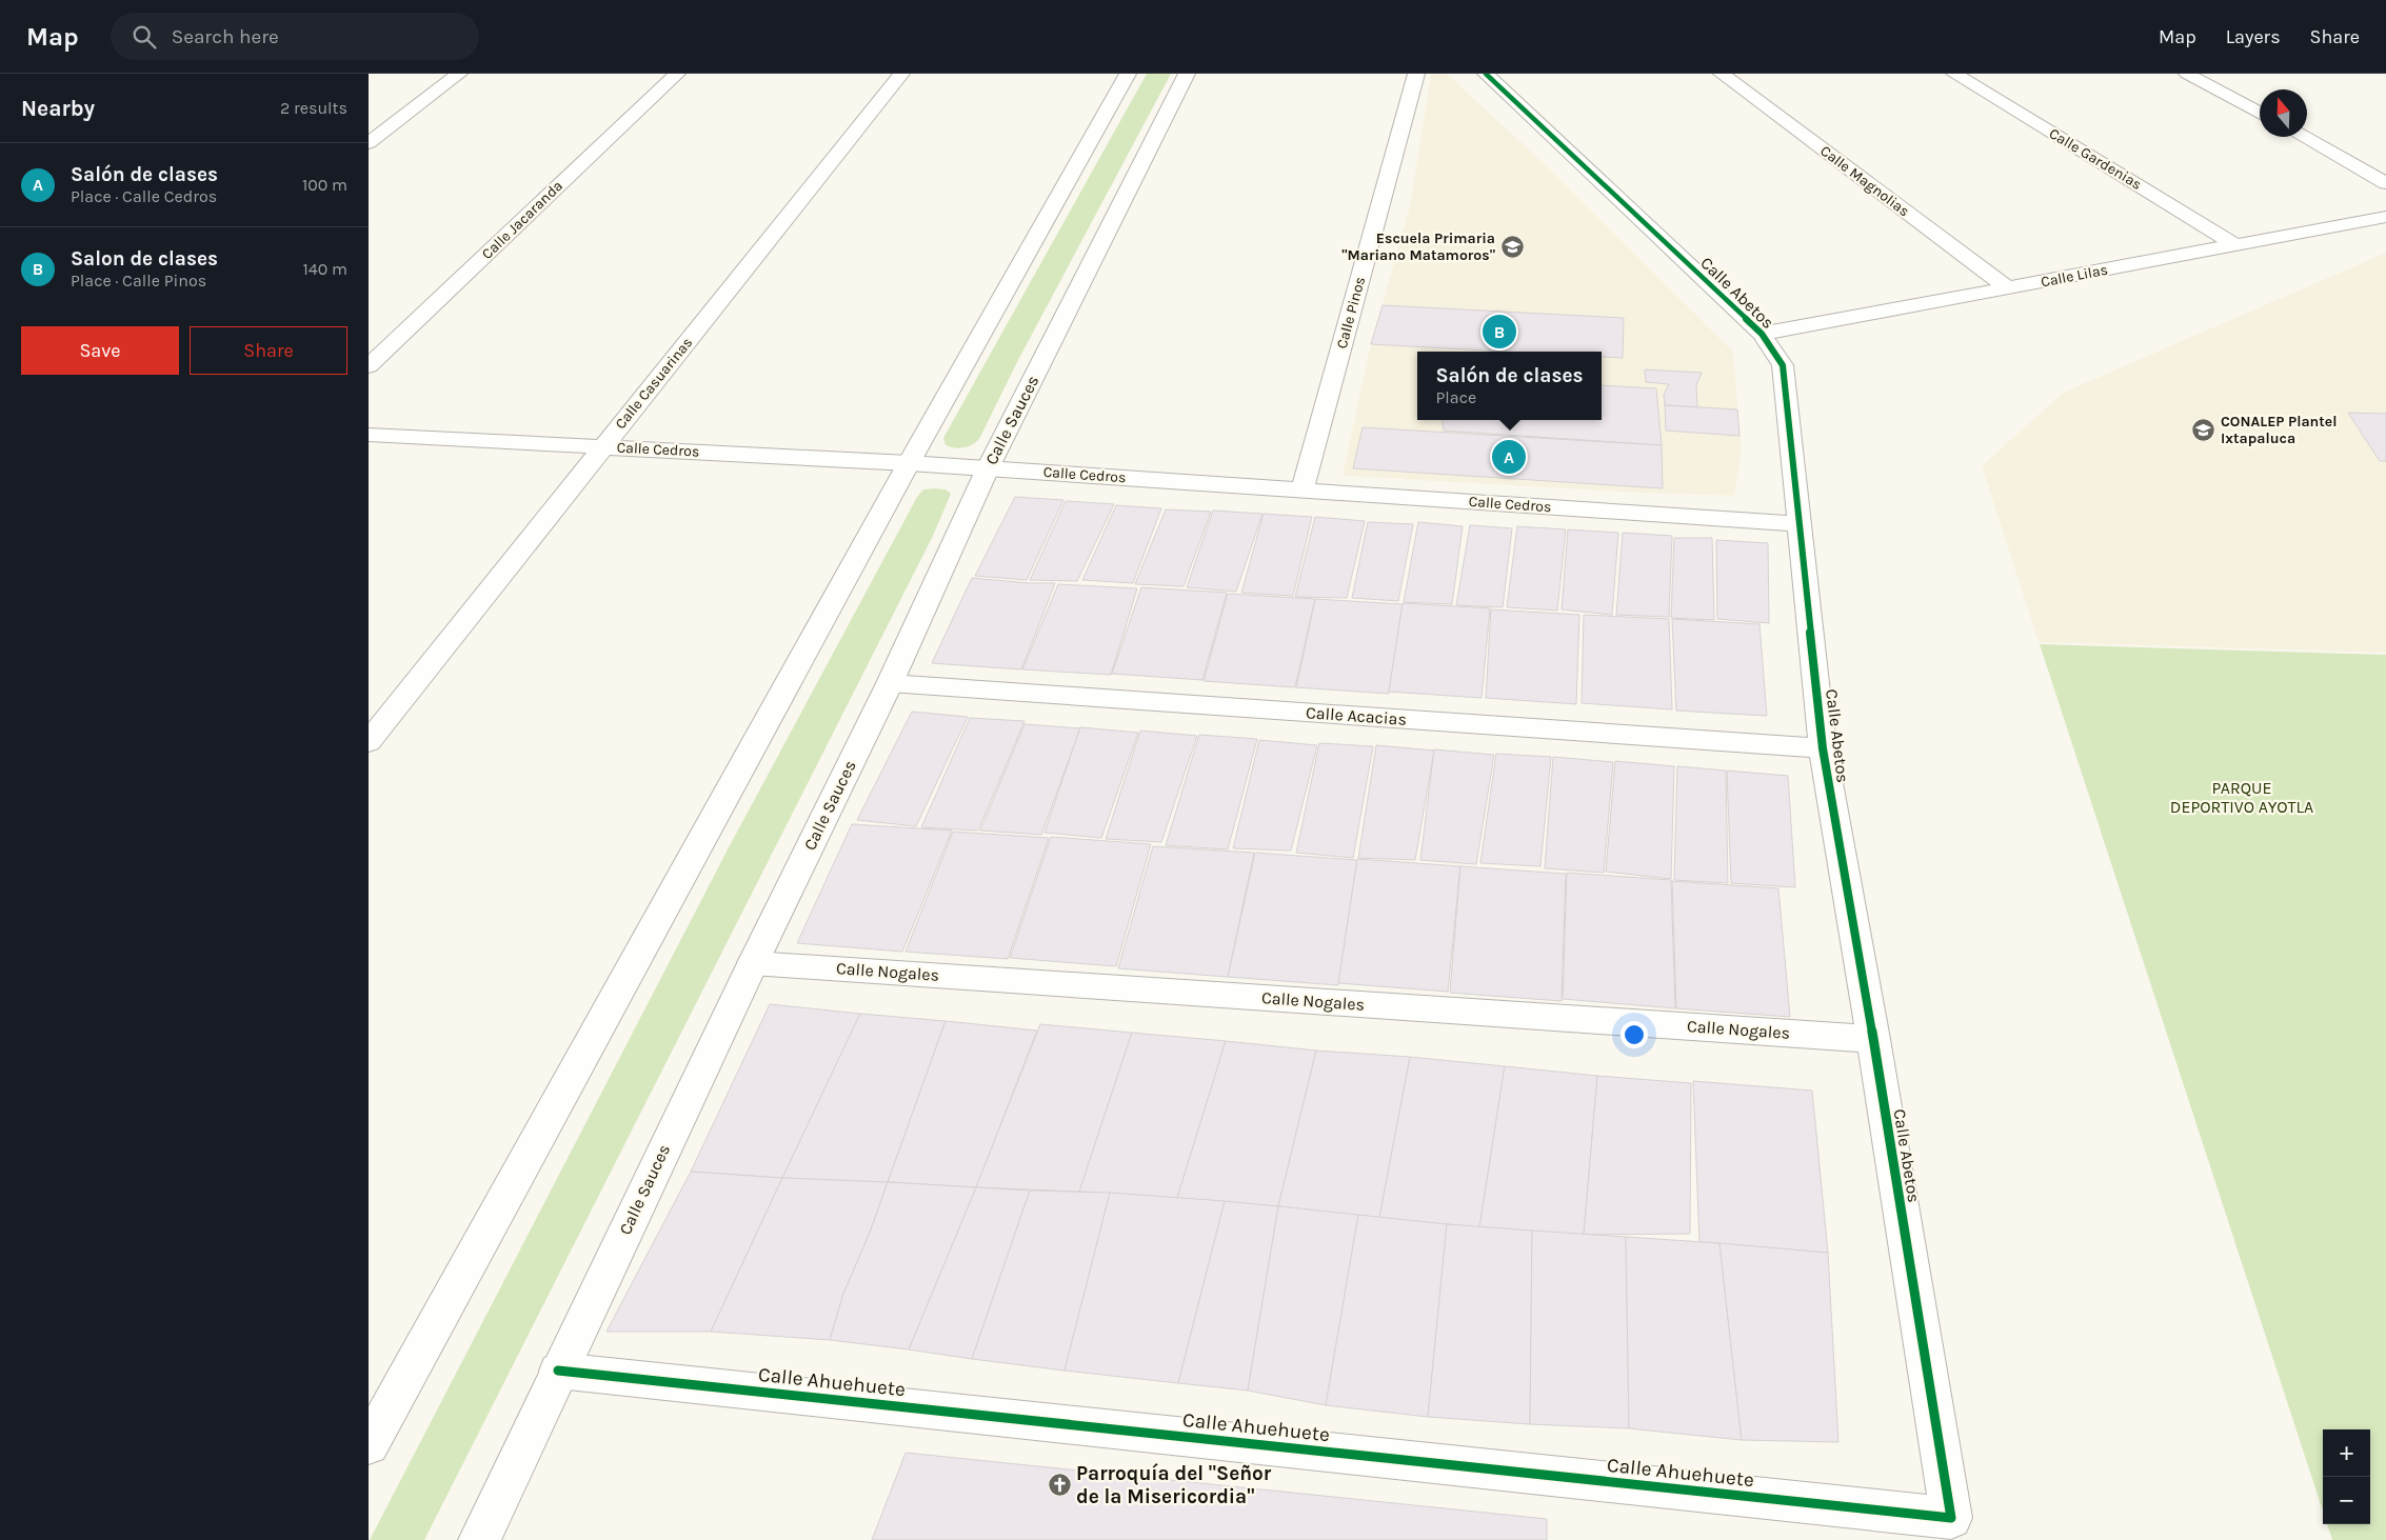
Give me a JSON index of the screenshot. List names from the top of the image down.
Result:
{
  "streets": {
    "street": [
      "Calle Gardenias",
      "Calle Magnolias",
      "Calle Jacaranda",
      "Calle Lilas",
      "Calle Abetos",
      "Calle Pinos",
      "Calle Casuarinas",
      "Calle Sauces",
      "Calle Cedros",
      "Calle Acacias",
      "Calle Nogales",
      "Calle Ahuehuete"
    ]
  },
  "crossings": [
    ["Calle Gardenias", "Calle Lilas"],
    ["Calle Magnolias", "Calle Lilas"],
    ["Calle Lilas", "Calle Abetos"],
    ["Calle Abetos", "Calle Cedros"],
    ["Calle Abetos", "Calle Acacias"],
    ["Calle Abetos", "Calle Nogales"],
    ["Calle Abetos", "Calle Ahuehuete"],
    ["Calle Pinos", "Calle Cedros"],
    ["Calle Casuarinas", "Calle Cedros"],
    ["Calle Sauces", "Calle Cedros"],
    ["Calle Sauces", "Calle Acacias"],
    ["Calle Sauces", "Calle Nogales"],
    ["Calle Sauces", "Calle Ahuehuete"]
  ],
  "parks": ["PARQUE DEPORTIVO AYOTLA"],
  "places": {
    "school or university": ["Escuela Primaria \"Mariano Matamoros\"", "CONALEP Plantel Ixtapaluca"],
    "church": ["Parroquía del \"Señor de la Misericordia\""]
  },
  "north": "top",
  "page": {
    "header": "Map",
    "search": "Search here",
    "nav": ["Map", "Layers", "Share"],
    "heading": ["Nearby", "2 results"],
    "list": [
      {
        "mark": "A",
        "name": "Salón de clases",
        "note": "Place · Calle Cedros",
        "value": "100 m"
      },
      {
        "mark": "B",
        "name": "Salon de clases",
        "note": "Place · Calle Pinos",
        "value": "140 m"
      }
    ],
    "buttons": ["Save", "Share"],
    "pins": ["B", "A"],
    "popup": ["Salón de clases", "Place"],
    "map_buttons": ["+", "−"]
  }
}
